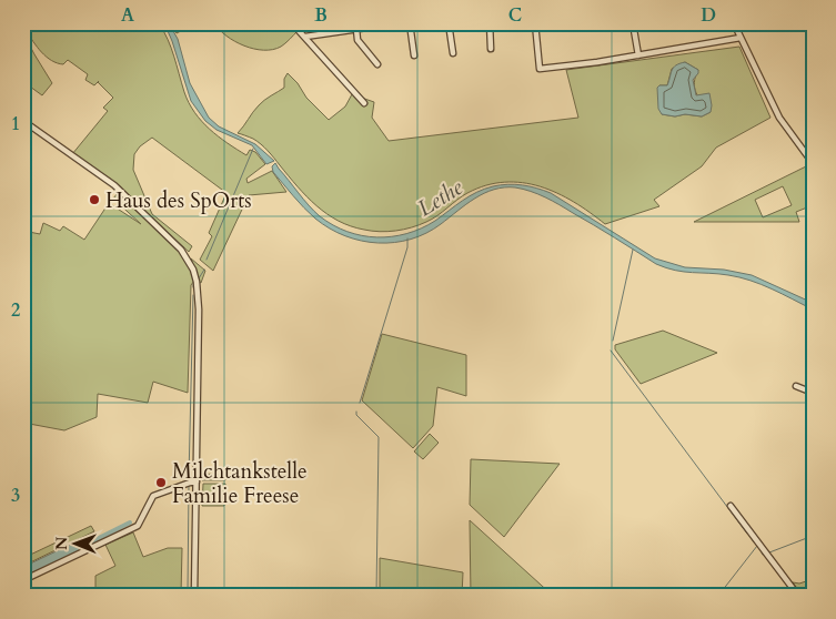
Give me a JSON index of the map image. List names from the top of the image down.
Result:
{
  "water": ["Lethe"],
  "places": ["Haus des SpOrts", "Milchtankstelle Familie Freese"],
  "north": "left",
  "grid": {
    "columns": [
      "A",
      "B",
      "C",
      "D"
    ],
    "rows": ["1", "2", "3"]
  }
}
